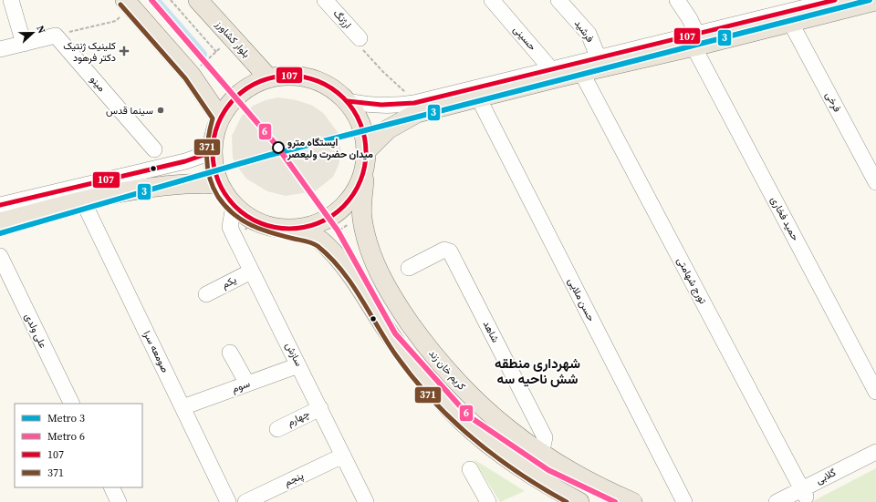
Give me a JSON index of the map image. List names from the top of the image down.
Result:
{
  "streets": {
    "main road": ["بلوار کشاورز", "کریم خان زند"],
    "street": [
      "ارژنگ",
      "فرشید",
      "حسینی",
      "مینو",
      "فرخی",
      "حمید فخاری",
      "تورج شهامتی",
      "یکم",
      "حسن ملایی",
      "علی ولدی",
      "شاهد",
      "صومعه سرا",
      "سازش",
      "سوم",
      "چهارم",
      "گلابی",
      "پنجم"
    ]
  },
  "crossings": [
    ["تورج شهامتی", "گلابی"],
    ["یکم", "سازش"],
    ["شاهد", "کریم خان زند"],
    ["صومعه سرا", "سوم"],
    ["سازش", "سوم"],
    ["سازش", "چهارم"],
    ["سازش", "پنجم"]
  ],
  "districts": ["شهرداری منطقه شش ناحیه سه"],
  "places": {
    "health": ["کلینیک ژنتیک دکتر فرهود"],
    "other": ["سینما قدس", "ایستگاه مترو میدان حضرت ولیعصر"]
  },
  "lines": [
    "metro line 3",
    "metro line 6",
    "transit line 107",
    "transit line 371"
  ],
  "legend": [
    "Metro 3",
    "Metro 6",
    "107",
    "371"
  ],
  "north": "right"
}
